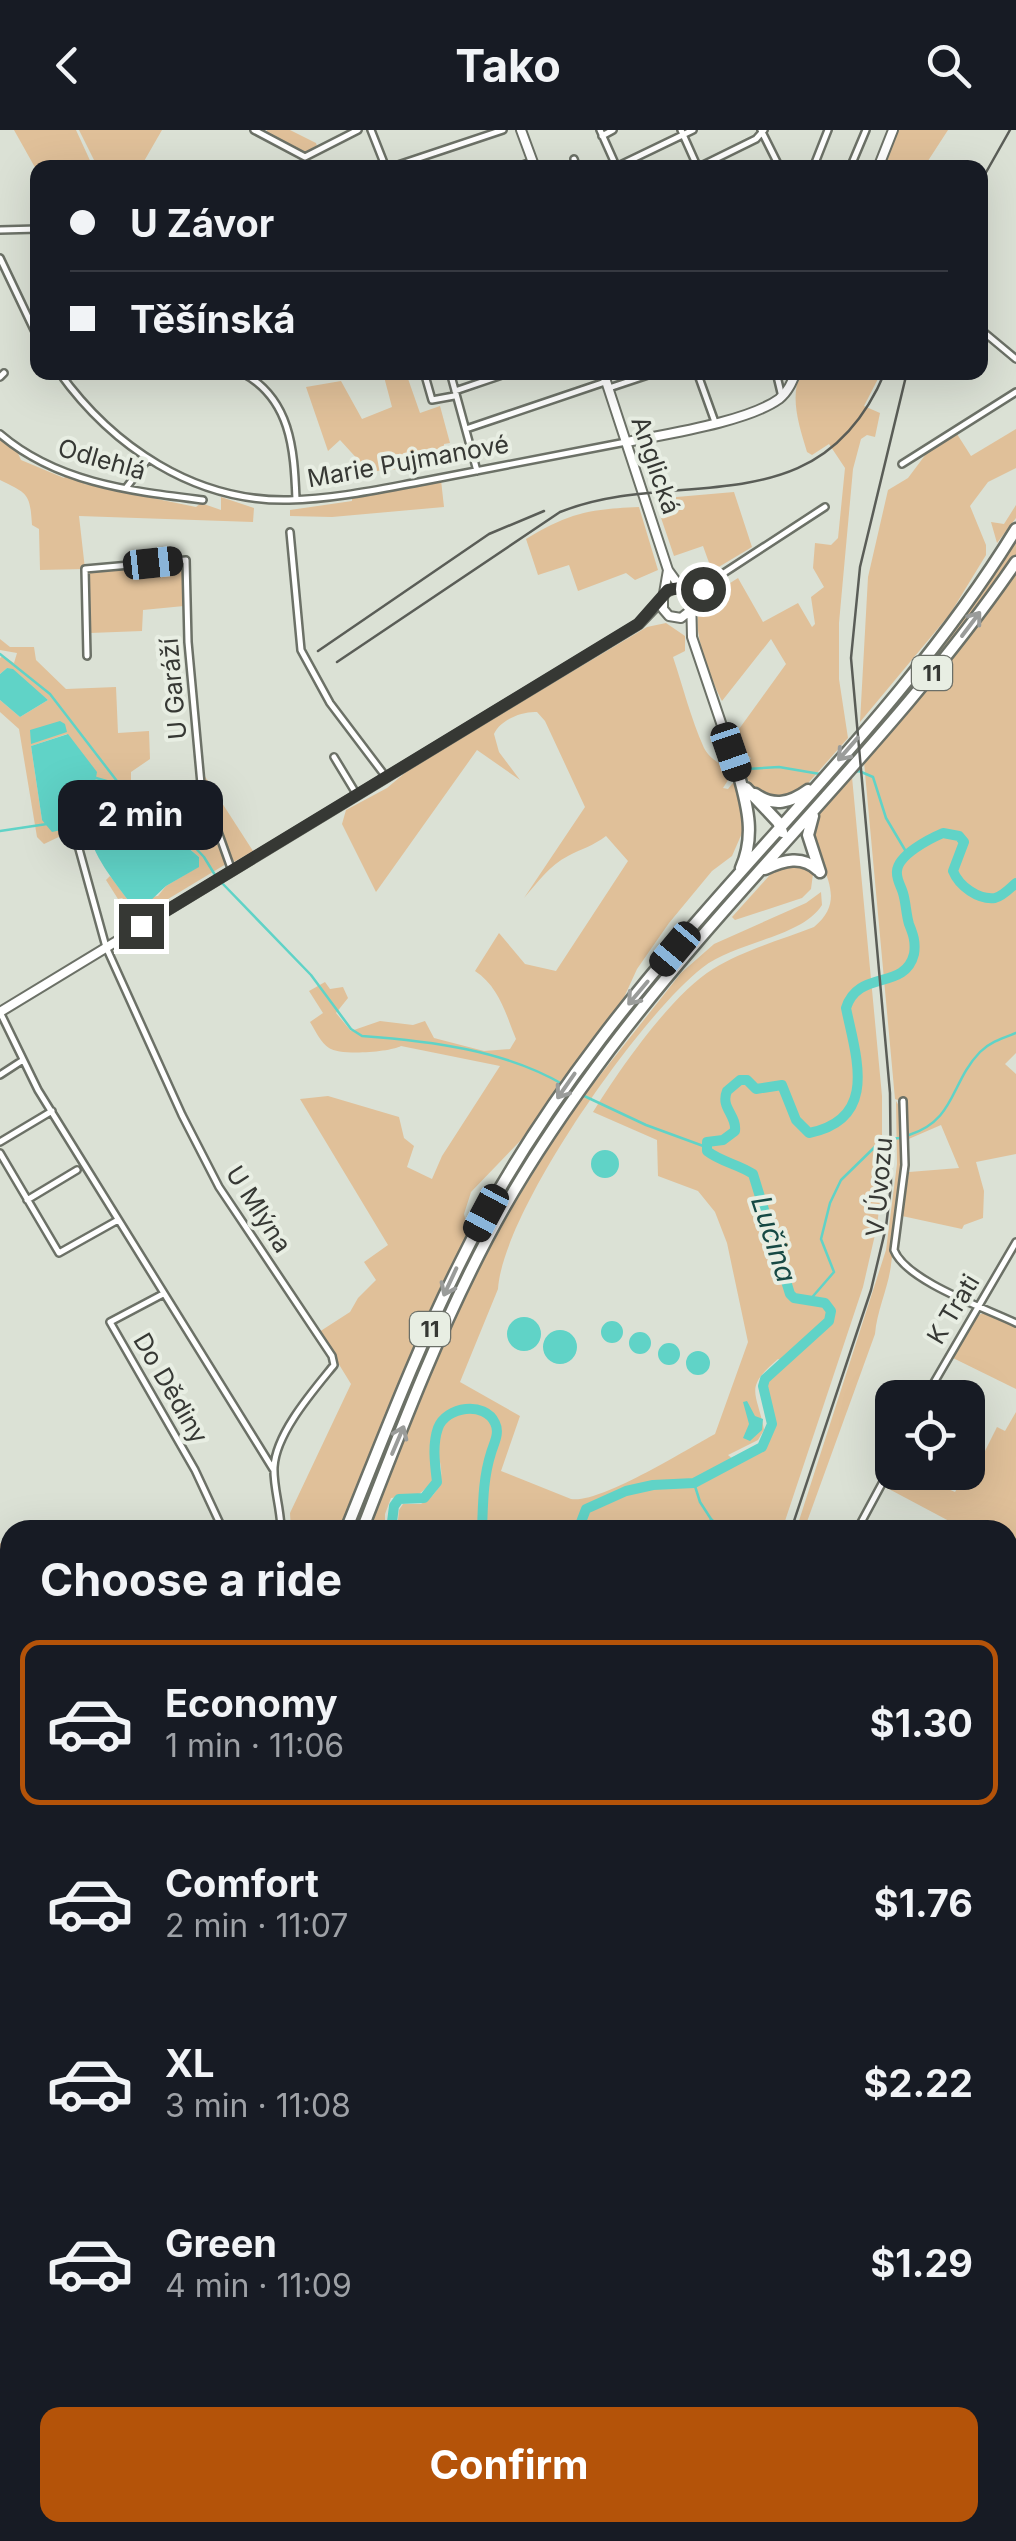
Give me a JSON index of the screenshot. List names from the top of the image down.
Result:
{
  "streets": {
    "highway": ["11"],
    "main road": ["Anglická"],
    "street": [
      "Odlehlá",
      "Marie Pujmanové",
      "U Garáží",
      "V Úvozu",
      "U Mlýna",
      "K Trati",
      "Do Dědiny"
    ]
  },
  "crossings": [
    ["Marie Pujmanové", "Anglická"],
    ["V Úvozu", "K Trati"],
    ["U Mlýna", "Do Dědiny"]
  ],
  "water": ["Lučina"],
  "page": {
    "header": "Tako",
    "banner": ["U Závor", "Těšínská"],
    "bubble": "2 min",
    "heading": "Choose a ride",
    "list": [
      {
        "name": "Economy",
        "note": "1 min · 11:06",
        "value": "$1.30"
      },
      {
        "name": "Comfort",
        "note": "2 min · 11:07",
        "value": "$1.76"
      },
      {
        "name": "XL",
        "note": "3 min · 11:08",
        "value": "$2.22"
      },
      {
        "name": "Green",
        "note": "4 min · 11:09",
        "value": "$1.29"
      }
    ],
    "buttons": "Confirm"
  }
}
